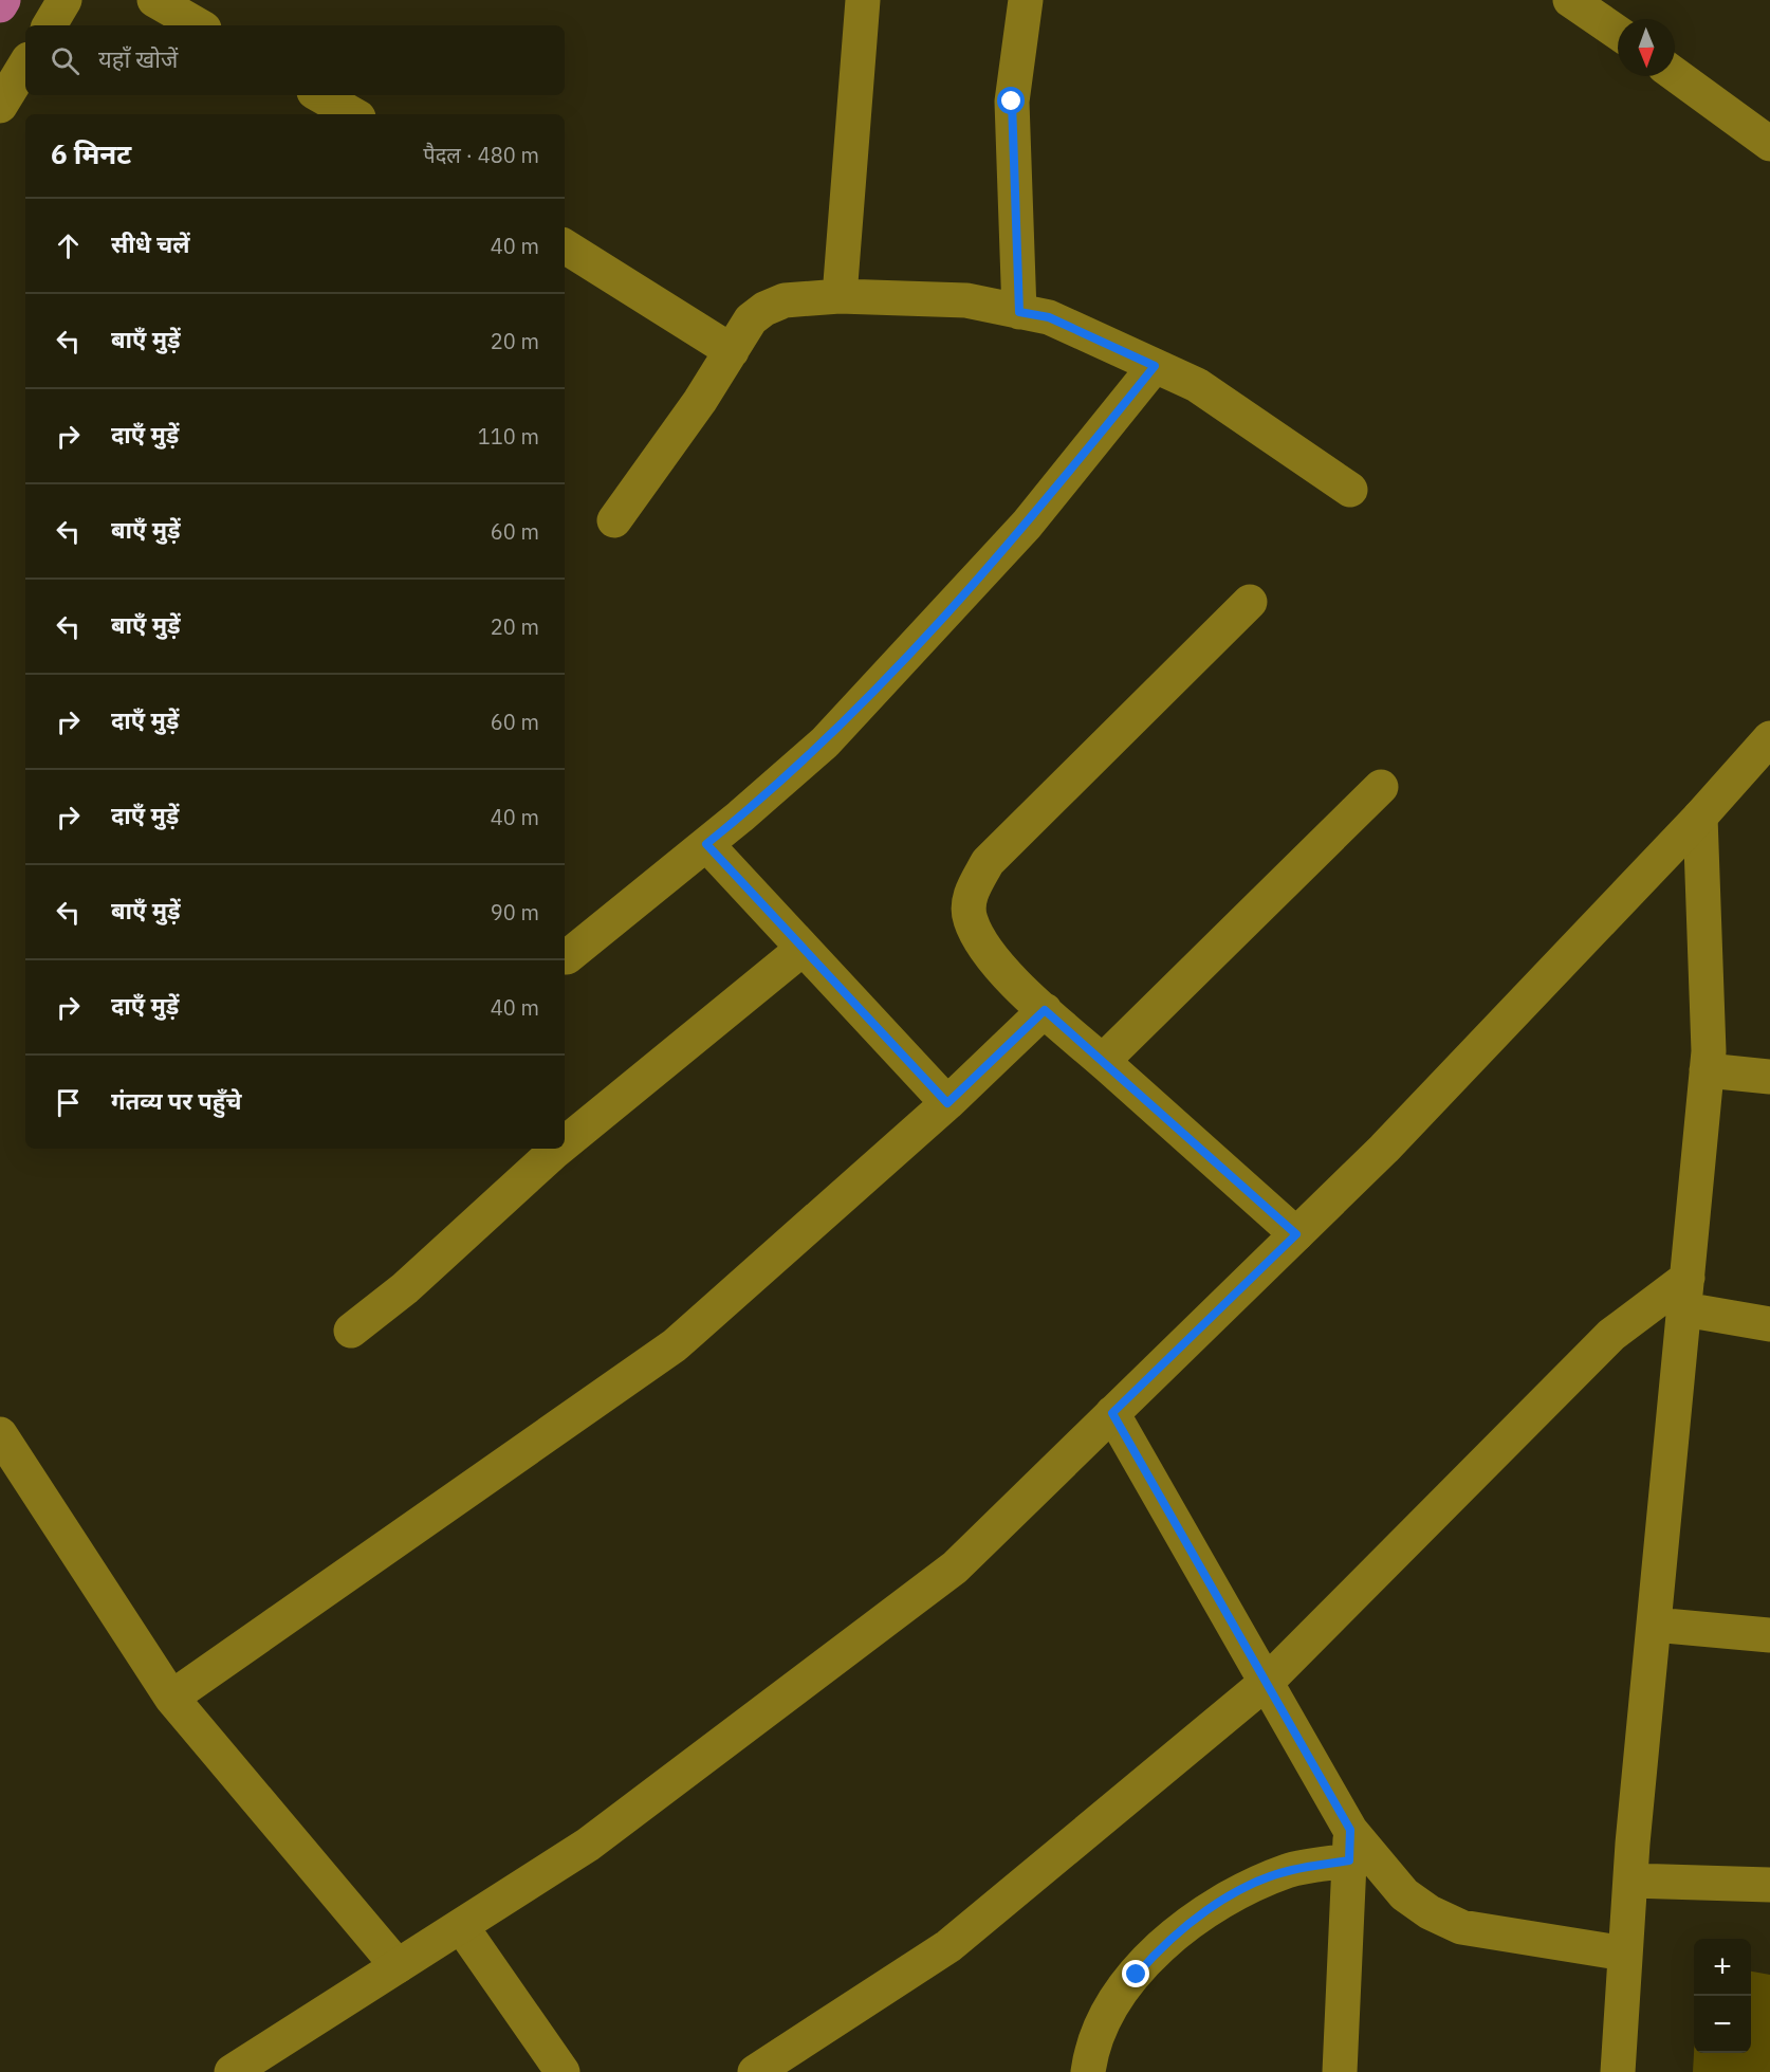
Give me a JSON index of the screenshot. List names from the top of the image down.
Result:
{
  "north": "bottom",
  "page": {
    "search": "यहाँ खोजें",
    "heading": ["6 मिनट", "पैदल · 480 m"],
    "list": [
      ["सीधे चलें", "40 m"],
      ["बाएँ मुड़ें", "20 m"],
      ["दाएँ मुड़ें", "110 m"],
      ["बाएँ मुड़ें", "60 m"],
      ["बाएँ मुड़ें", "20 m"],
      ["दाएँ मुड़ें", "60 m"],
      ["दाएँ मुड़ें", "40 m"],
      ["बाएँ मुड़ें", "90 m"],
      ["दाएँ मुड़ें", "40 m"],
      "गंतव्य पर पहुँचे"
    ],
    "map_buttons": ["+", "−"]
  }
}
